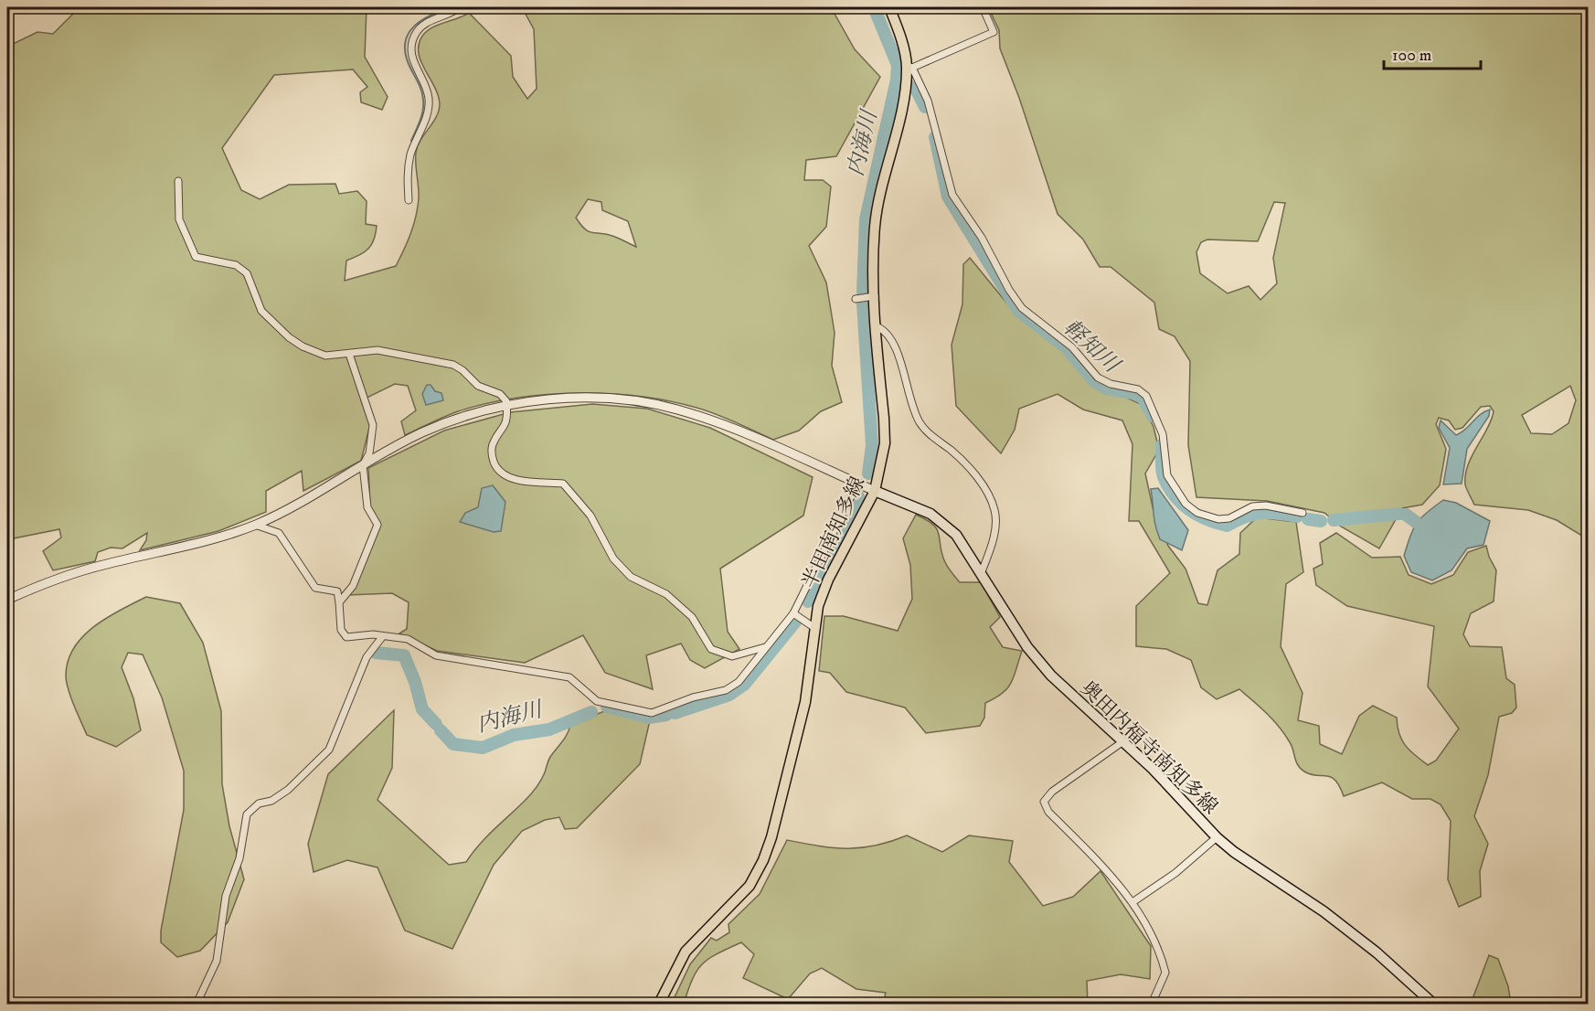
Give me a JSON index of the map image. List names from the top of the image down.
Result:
{
  "streets": {
    "main road": ["半田南知多線", "奥田内福寺南知多線"]
  },
  "crossings": [
    ["半田南知多線", "奥田内福寺南知多線"]
  ],
  "water": ["内海川", "軽知川"],
  "scale_bar": "100 m"
}
